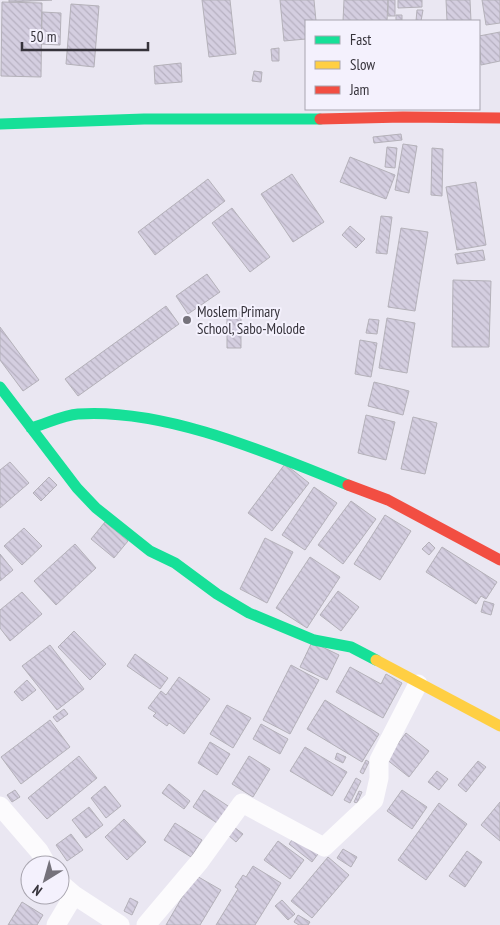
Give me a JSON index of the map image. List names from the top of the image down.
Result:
{
  "places": ["Moslem Primary School, Sabo-Molode"],
  "legend": ["Fast", "Slow", "Jam"],
  "scale_bar": "50 m",
  "north": "bottom left"
}
